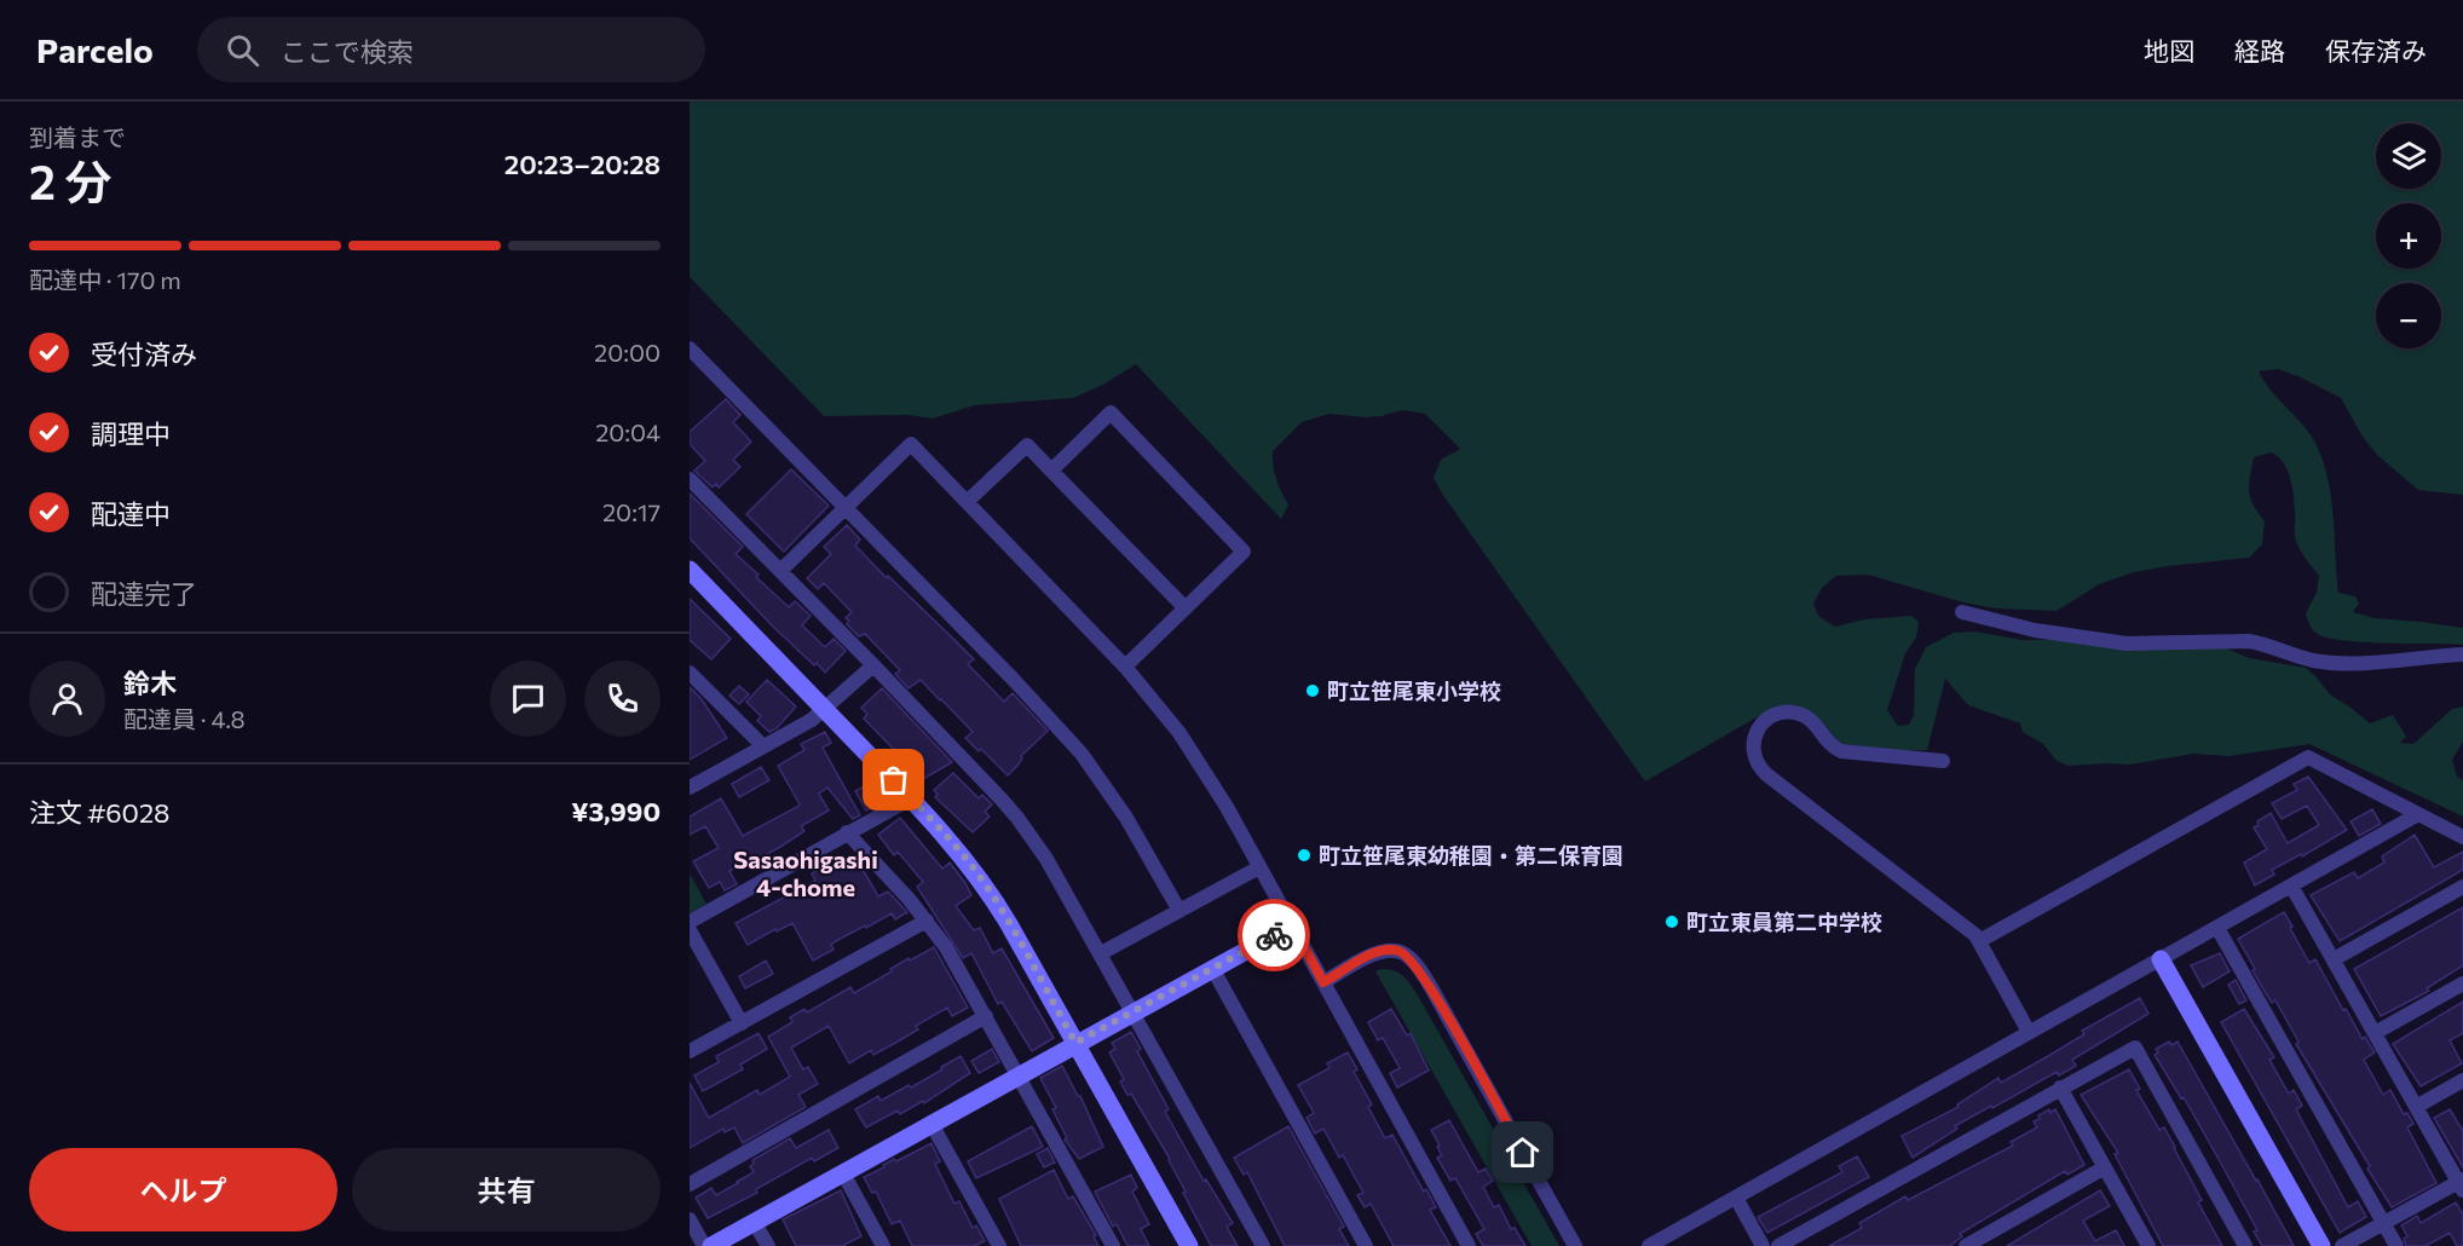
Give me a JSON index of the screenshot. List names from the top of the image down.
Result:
{
  "districts": ["Sasaohigashi 4-chome"],
  "places": ["町立笹尾東小学校", "町立笹尾東幼稚園・第二保育園", "町立東員第二中学校"],
  "page": {
    "header": "Parcelo",
    "search": "ここで検索",
    "nav": ["地図", "経路", "保存済み"],
    "heading": ["2 分", "到着まで", "20:23–20:28"],
    "panel": [
      "鈴木",
      "配達員 · 4.8",
      "注文 #6028",
      "¥3,990"
    ],
    "map_buttons": ["+", "−"],
    "bar": "配達中 · 170 m",
    "list": [
      ["受付済み", "20:00"],
      ["調理中", "20:04"],
      ["配達中", "20:17"],
      "配達完了"
    ],
    "buttons": ["ヘルプ", "共有"]
  }
}
